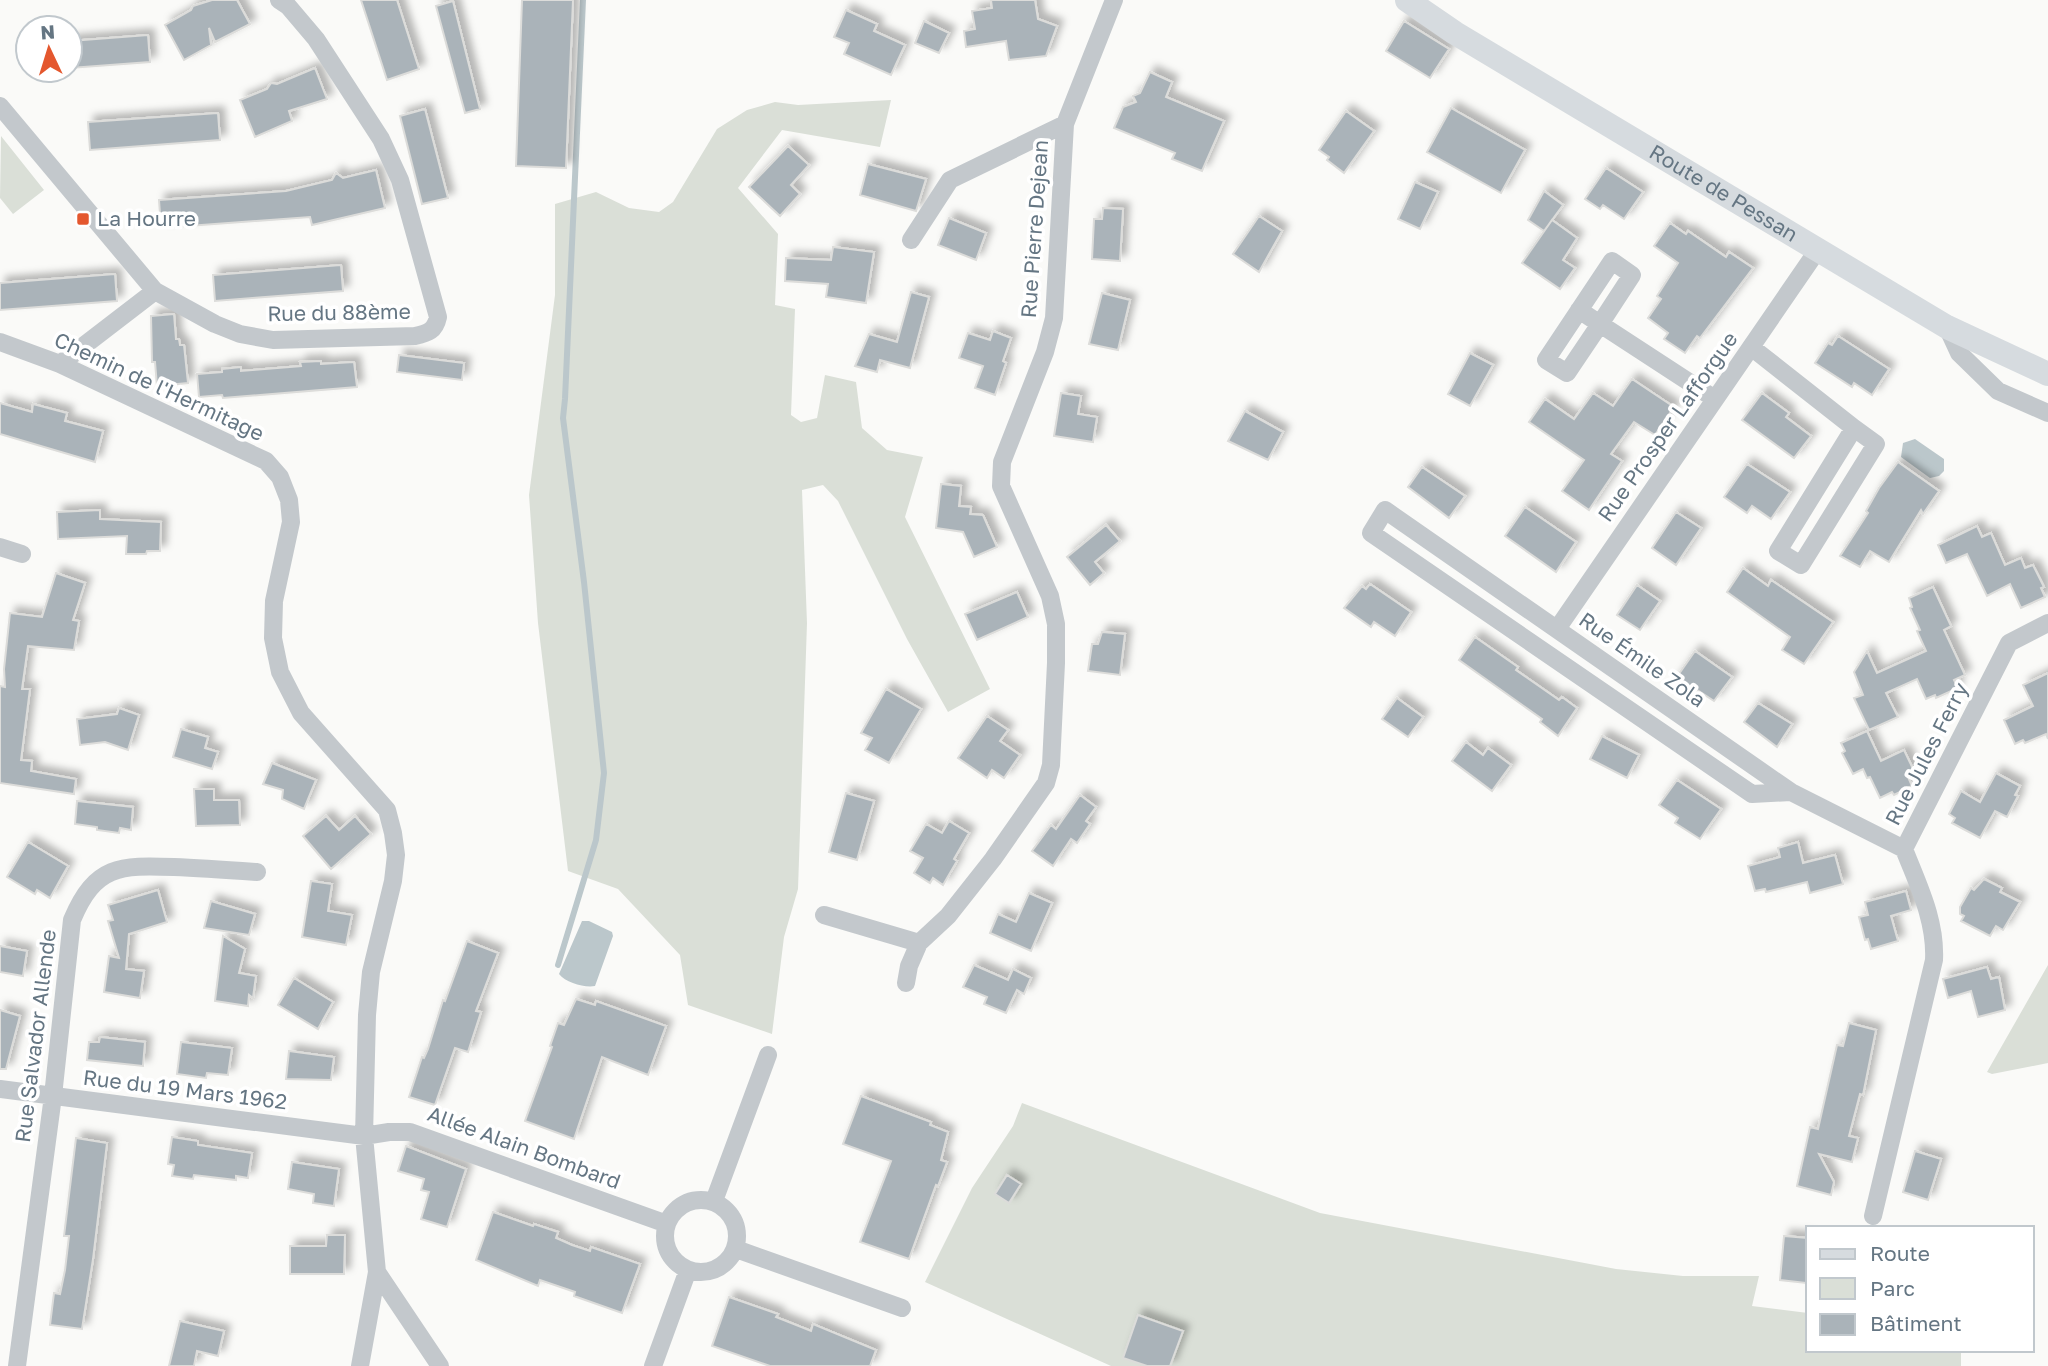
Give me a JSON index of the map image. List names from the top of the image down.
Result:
{
  "streets": {
    "main road": ["Route de Pessan"],
    "street": [
      "Rue Pierre Dejean",
      "Rue du 88ème",
      "Chemin de l'Hermitage",
      "Rue Prosper Lafforgue",
      "Rue Émile Zola",
      "Rue Jules Ferry",
      "Rue Salvador Allende",
      "Rue du 19 Mars 1962",
      "Allée Alain Bombard"
    ]
  },
  "crossings": [
    ["Route de Pessan", "Rue Prosper Lafforgue"],
    ["Chemin de l'Hermitage", "Rue du 19 Mars 1962"],
    ["Chemin de l'Hermitage", "Allée Alain Bombard"],
    ["Rue Prosper Lafforgue", "Rue Émile Zola"],
    ["Rue Émile Zola", "Rue Jules Ferry"],
    ["Rue Salvador Allende", "Rue du 19 Mars 1962"],
    ["Rue du 19 Mars 1962", "Allée Alain Bombard"]
  ],
  "places": {
    "transit": ["La Hourre"]
  },
  "legend": ["Route", "Parc", "Bâtiment"],
  "north": "top"
}
